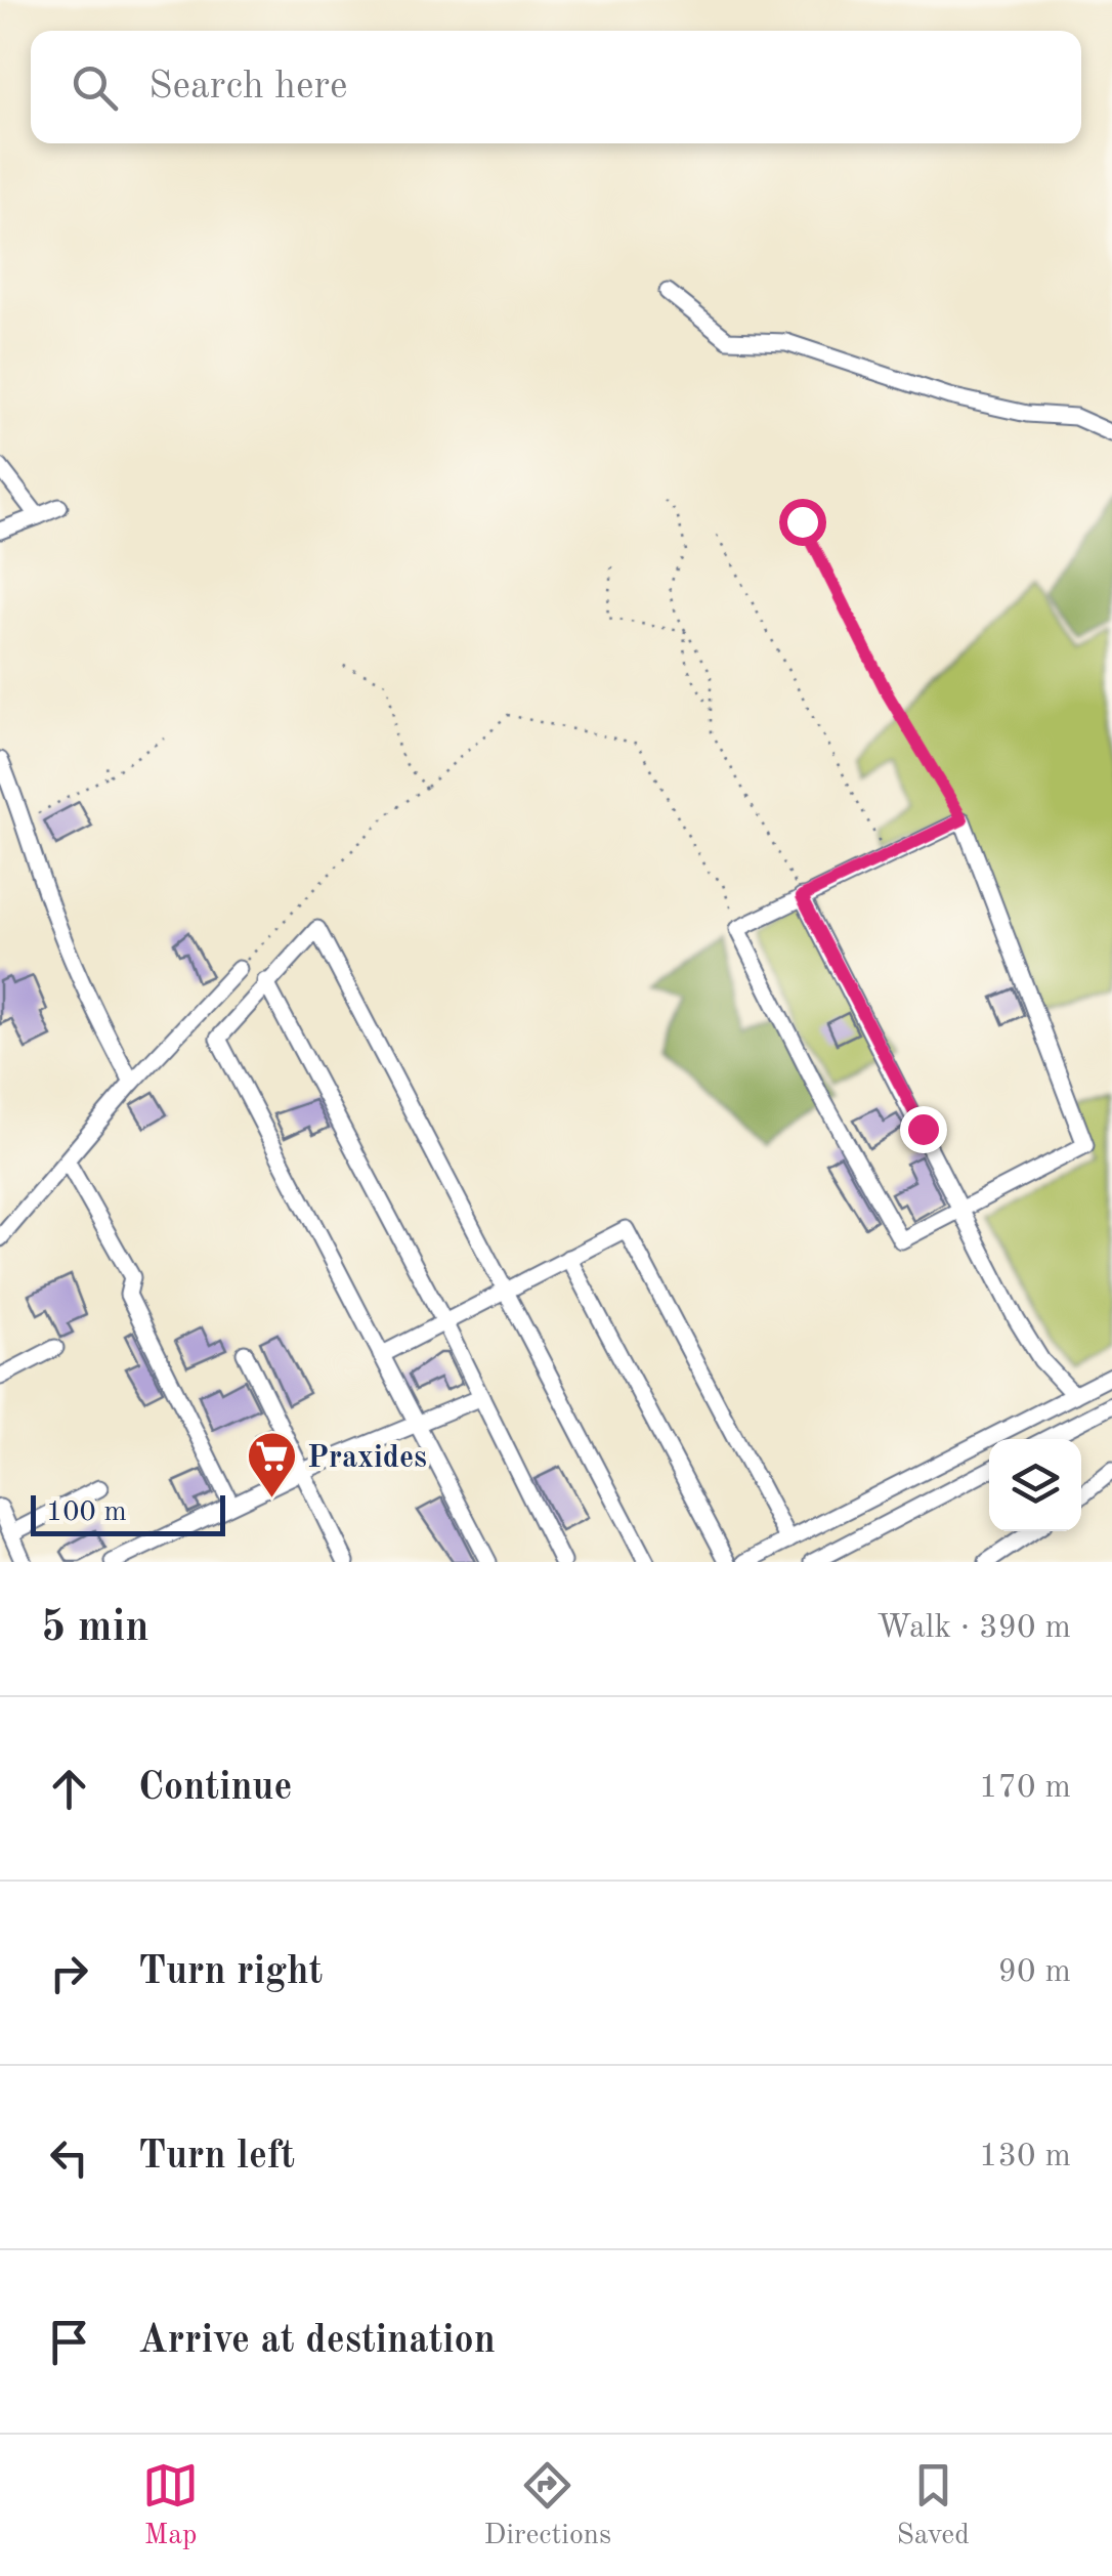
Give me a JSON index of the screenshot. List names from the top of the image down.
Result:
{
  "places": {
    "supermarket": ["Praxides"]
  },
  "scale_bar": "100 m",
  "page": {
    "search": "Search here",
    "scale": "100 m",
    "heading": ["5 min", "Walk · 390 m"],
    "list": [
      ["Continue", "170 m"],
      ["Turn right", "90 m"],
      ["Turn left", "130 m"],
      "Arrive at destination"
    ],
    "nav": ["Map", "Directions", "Saved"]
  }
}
